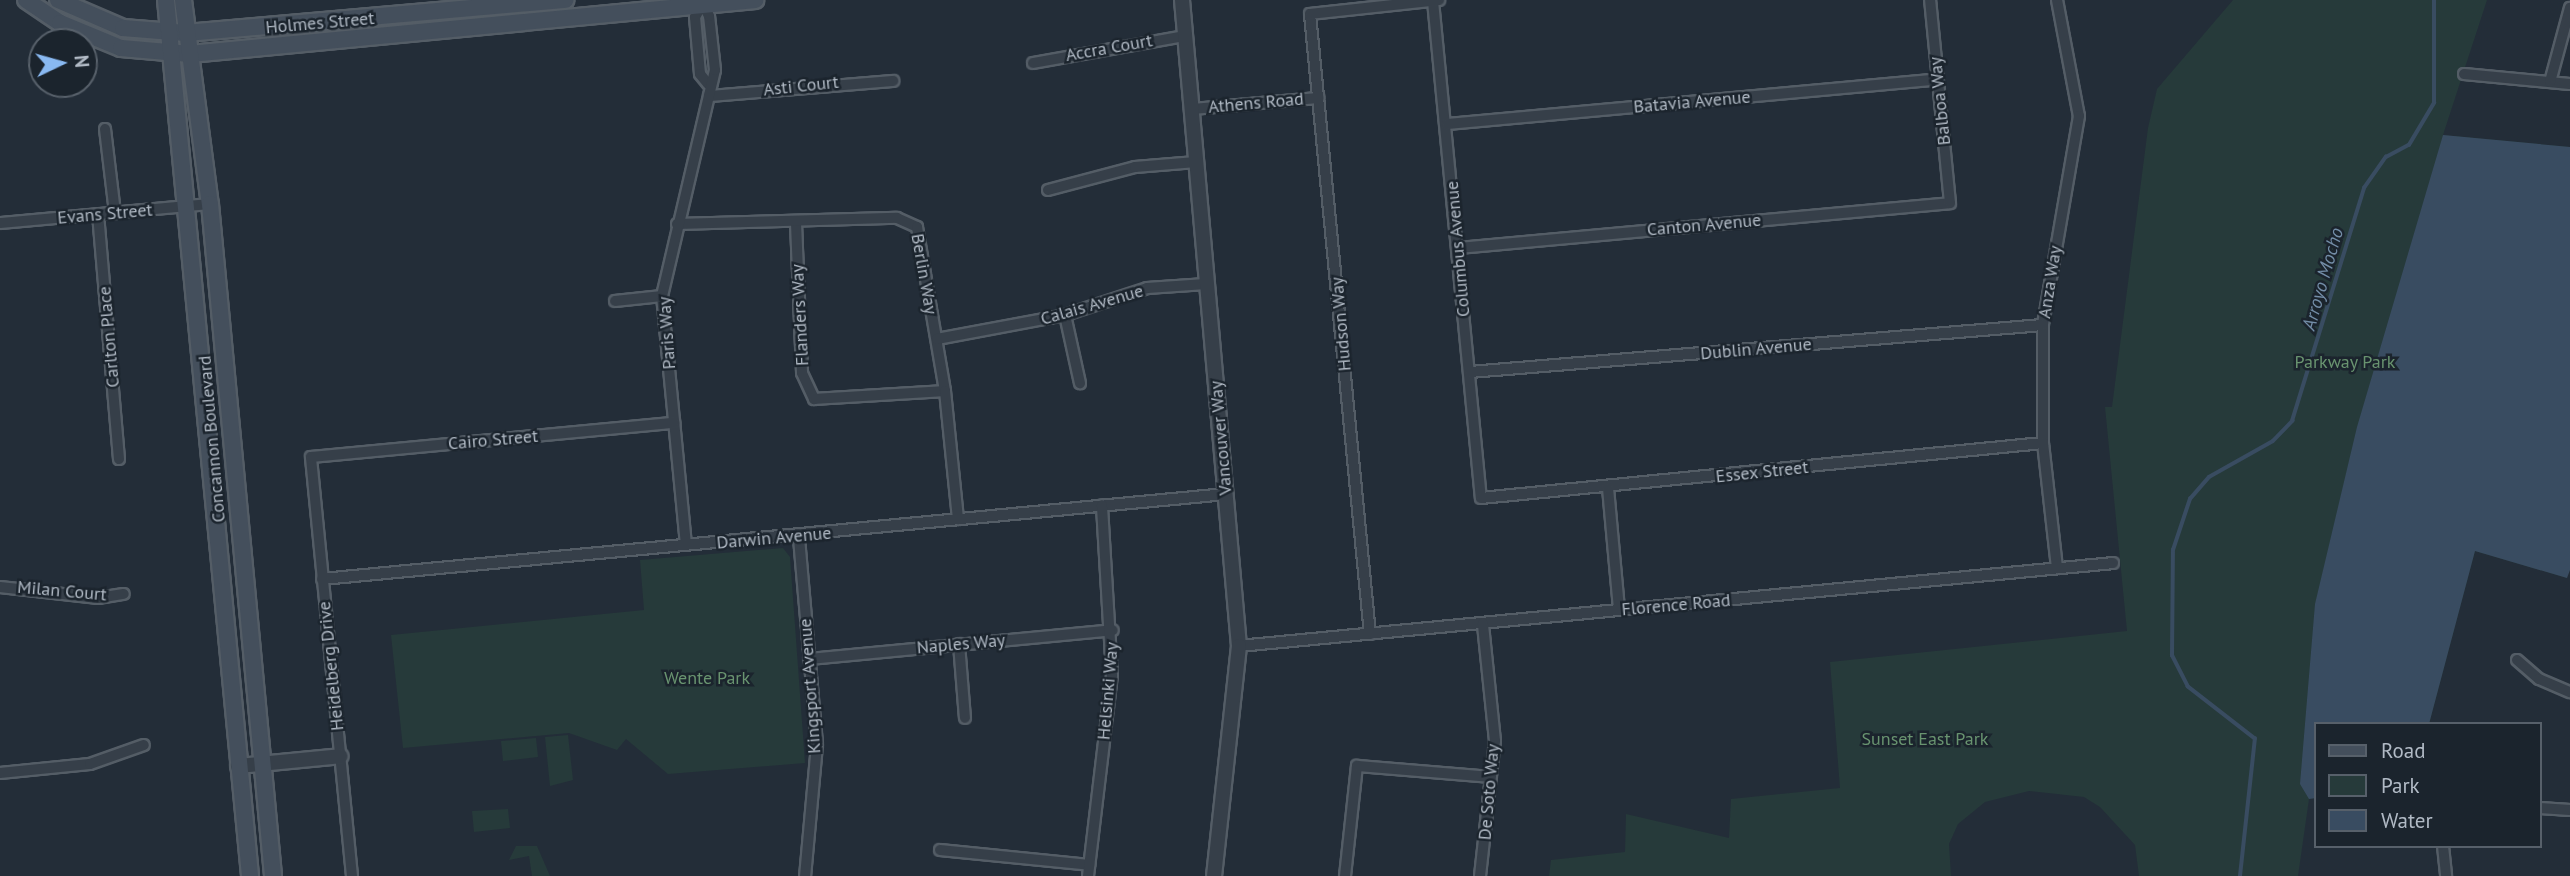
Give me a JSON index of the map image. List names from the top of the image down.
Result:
{
  "streets": {
    "main road": ["Holmes Street", "Concannon Boulevard"],
    "street": [
      "Accra Court",
      "Asti Court",
      "Balboa Way",
      "Batavia Avenue",
      "Athens Road",
      "Evans Street",
      "Canton Avenue",
      "Columbus Avenue",
      "Berlin Way",
      "Anza Way",
      "Calais Avenue",
      "Flanders Way",
      "Hudson Way",
      "Paris Way",
      "Carlton Place",
      "Dublin Avenue",
      "Vancouver Way",
      "Cairo Street",
      "Essex Street",
      "Darwin Avenue",
      "Milan Court",
      "Florence Road",
      "Naples Way",
      "Heidelberg Drive",
      "Kingsport Avenue",
      "Helsinki Way",
      "De Soto Way"
    ]
  },
  "crossings": [
    ["Holmes Street", "Paris Way"],
    ["Holmes Street", "Concannon Boulevard"],
    ["Accra Court", "Vancouver Way"],
    ["Asti Court", "Paris Way"],
    ["Balboa Way", "Batavia Avenue"],
    ["Balboa Way", "Canton Avenue"],
    ["Batavia Avenue", "Columbus Avenue"],
    ["Athens Road", "Hudson Way"],
    ["Athens Road", "Vancouver Way"],
    ["Evans Street", "Carlton Place"],
    ["Evans Street", "Concannon Boulevard"],
    ["Canton Avenue", "Columbus Avenue"],
    ["Columbus Avenue", "Hudson Way"],
    ["Columbus Avenue", "Dublin Avenue"],
    ["Columbus Avenue", "Essex Street"],
    ["Berlin Way", "Calais Avenue"],
    ["Berlin Way", "Flanders Way"],
    ["Berlin Way", "Paris Way"],
    ["Berlin Way", "Darwin Avenue"],
    ["Anza Way", "Dublin Avenue"],
    ["Anza Way", "Essex Street"],
    ["Anza Way", "Florence Road"],
    ["Calais Avenue", "Vancouver Way"],
    ["Hudson Way", "Florence Road"],
    ["Paris Way", "Cairo Street"],
    ["Paris Way", "Darwin Avenue"],
    ["Vancouver Way", "Darwin Avenue"],
    ["Vancouver Way", "Florence Road"],
    ["Cairo Street", "Heidelberg Drive"],
    ["Darwin Avenue", "Heidelberg Drive"],
    ["Darwin Avenue", "Kingsport Avenue"],
    ["Darwin Avenue", "Helsinki Way"],
    ["Florence Road", "De Soto Way"],
    ["Naples Way", "Kingsport Avenue"],
    ["Naples Way", "Helsinki Way"]
  ],
  "water": ["Arroyo Mocho"],
  "parks": ["Parkway Park", "Wente Park", "Sunset East Park"],
  "legend": ["Road", "Park", "Water"],
  "north": "right"
}
